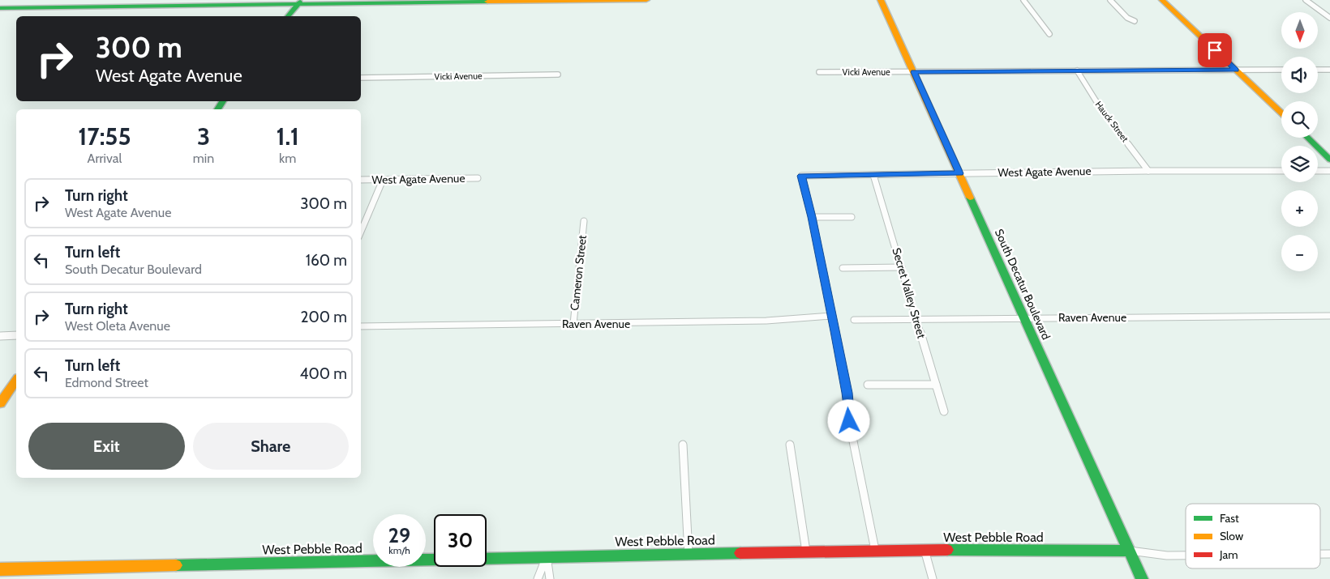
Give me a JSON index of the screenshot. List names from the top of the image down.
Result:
{
  "streets": {
    "street": [
      "Vicki Avenue",
      "Hauck Street",
      "West Agate Avenue",
      "Cameron Street",
      "South Decatur Boulevard",
      "Secret Valley Street",
      "Raven Avenue",
      "West Pebble Road"
    ]
  },
  "crossings": [
    ["Vicki Avenue", "Hauck Street"],
    ["Vicki Avenue", "South Decatur Boulevard"],
    ["Hauck Street", "West Agate Avenue"],
    ["West Agate Avenue", "South Decatur Boulevard"],
    ["West Agate Avenue", "Secret Valley Street"],
    ["Cameron Street", "Raven Avenue"],
    ["South Decatur Boulevard", "Raven Avenue"],
    ["South Decatur Boulevard", "West Pebble Road"],
    ["Secret Valley Street", "Raven Avenue"]
  ],
  "legend": ["Fast", "Slow", "Jam"],
  "north": "bottom",
  "page": {
    "map_buttons": ["+", "−"],
    "turn": ["300 m", "West Agate Avenue"],
    "eta": [
      "17:55",
      "Arrival",
      "3",
      "min",
      "1.1",
      "km"
    ],
    "list": [
      {
        "name": "Turn right",
        "note": "West Agate Avenue",
        "value": "300 m"
      },
      {
        "name": "Turn left",
        "note": "South Decatur Boulevard",
        "value": "160 m"
      },
      {
        "name": "Turn right",
        "note": "West Oleta Avenue",
        "value": "200 m"
      },
      {
        "name": "Turn left",
        "note": "Edmond Street",
        "value": "400 m"
      }
    ],
    "buttons": ["Exit", "Share"],
    "speed": "29 km/h",
    "limit": "30"
  }
}
